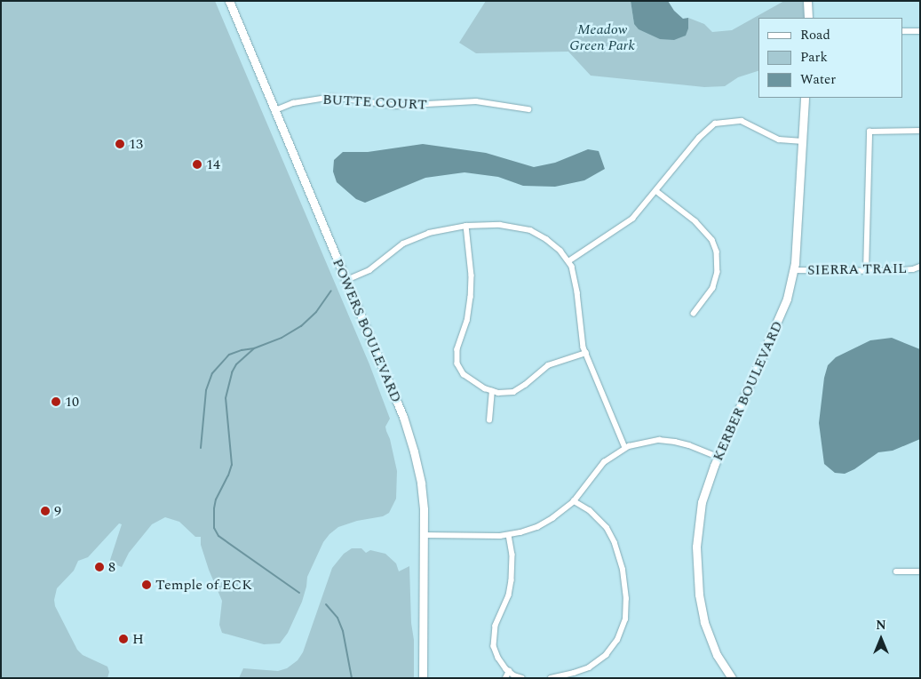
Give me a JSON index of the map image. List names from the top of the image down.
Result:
{
  "streets": {
    "main road": ["POWERS BOULEVARD", "KERBER BOULEVARD"],
    "street": ["BUTTE COURT", "SIERRA TRAIL"]
  },
  "crossings": [
    ["BUTTE COURT", "POWERS BOULEVARD"],
    ["SIERRA TRAIL", "KERBER BOULEVARD"]
  ],
  "parks": ["Meadow Green Park"],
  "places": [
    "13",
    "14",
    "10",
    "9",
    "8",
    "Temple of ECK",
    "H"
  ],
  "legend": ["Road", "Park", "Water"],
  "north": "top"
}
